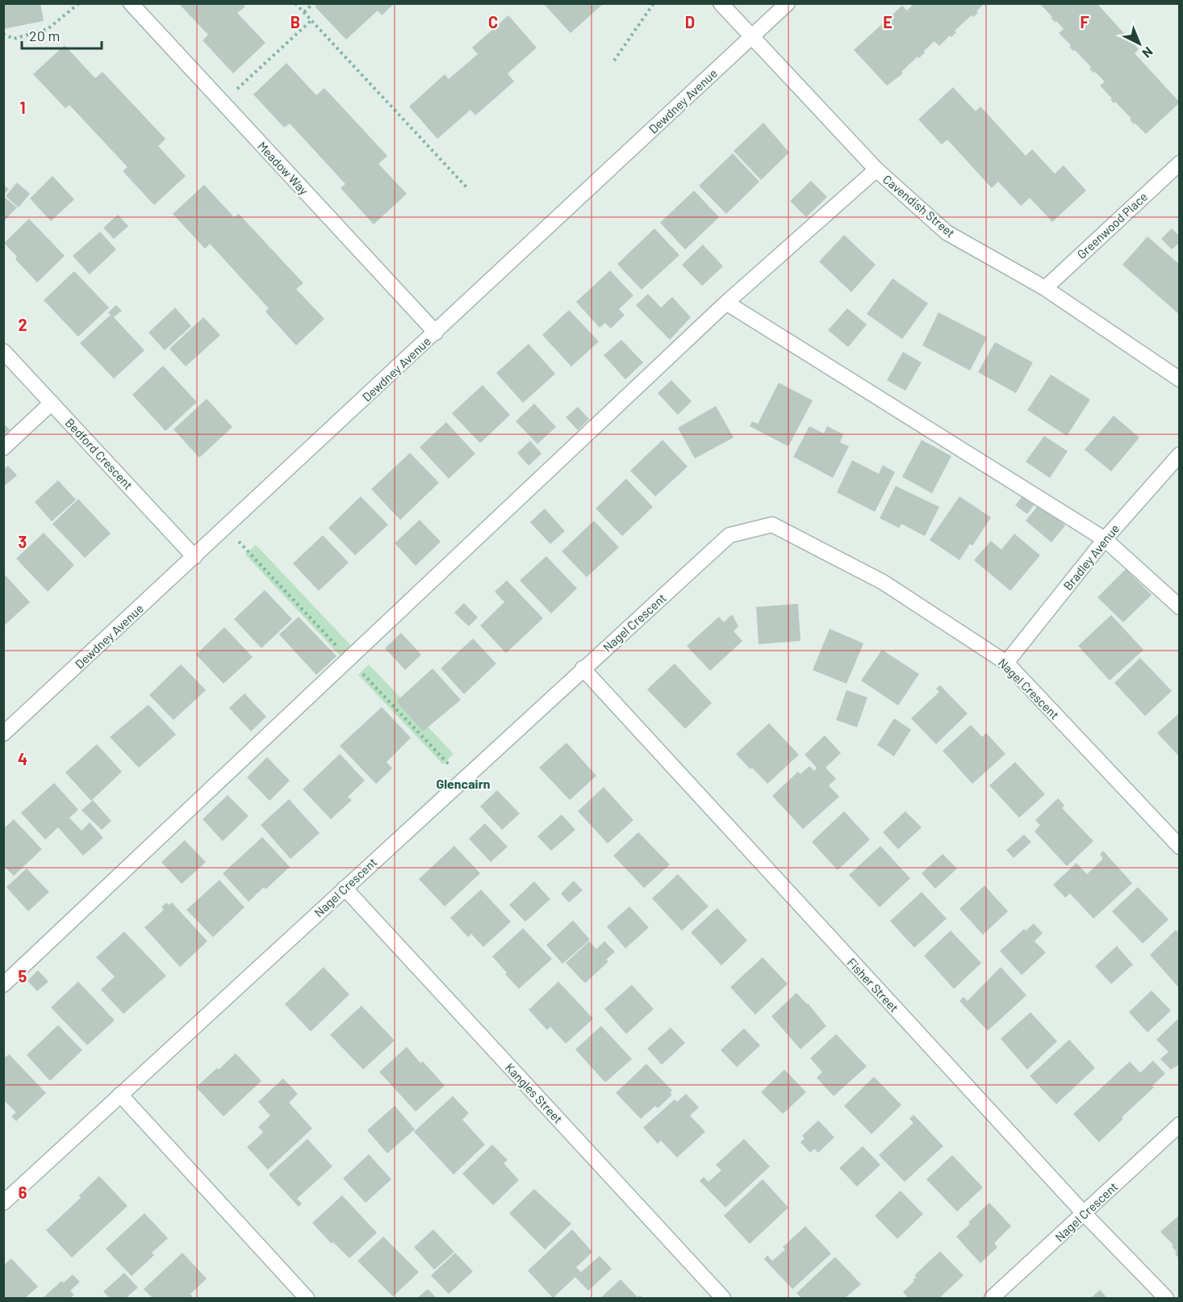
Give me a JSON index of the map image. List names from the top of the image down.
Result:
{
  "streets": {
    "street": [
      "Dewdney Avenue",
      "Meadow Way",
      "Cavendish Street",
      "Greenwood Place",
      "Bedford Crescent",
      "Bradley Avenue",
      "Nagel Crescent",
      "Fisher Street",
      "Kangles Street"
    ]
  },
  "crossings": [
    ["Dewdney Avenue", "Meadow Way"],
    ["Dewdney Avenue", "Cavendish Street"],
    ["Dewdney Avenue", "Bedford Crescent"],
    ["Cavendish Street", "Greenwood Place"],
    ["Bradley Avenue", "Nagel Crescent"],
    ["Nagel Crescent", "Fisher Street"],
    ["Nagel Crescent", "Kangles Street"]
  ],
  "districts": ["Glencairn"],
  "scale_bar": "20 m",
  "north": "bottom right",
  "grid": {
    "columns": [
      "B",
      "C",
      "D",
      "E",
      "F"
    ],
    "rows": [
      "1",
      "2",
      "3",
      "4",
      "5",
      "6"
    ]
  }
}
